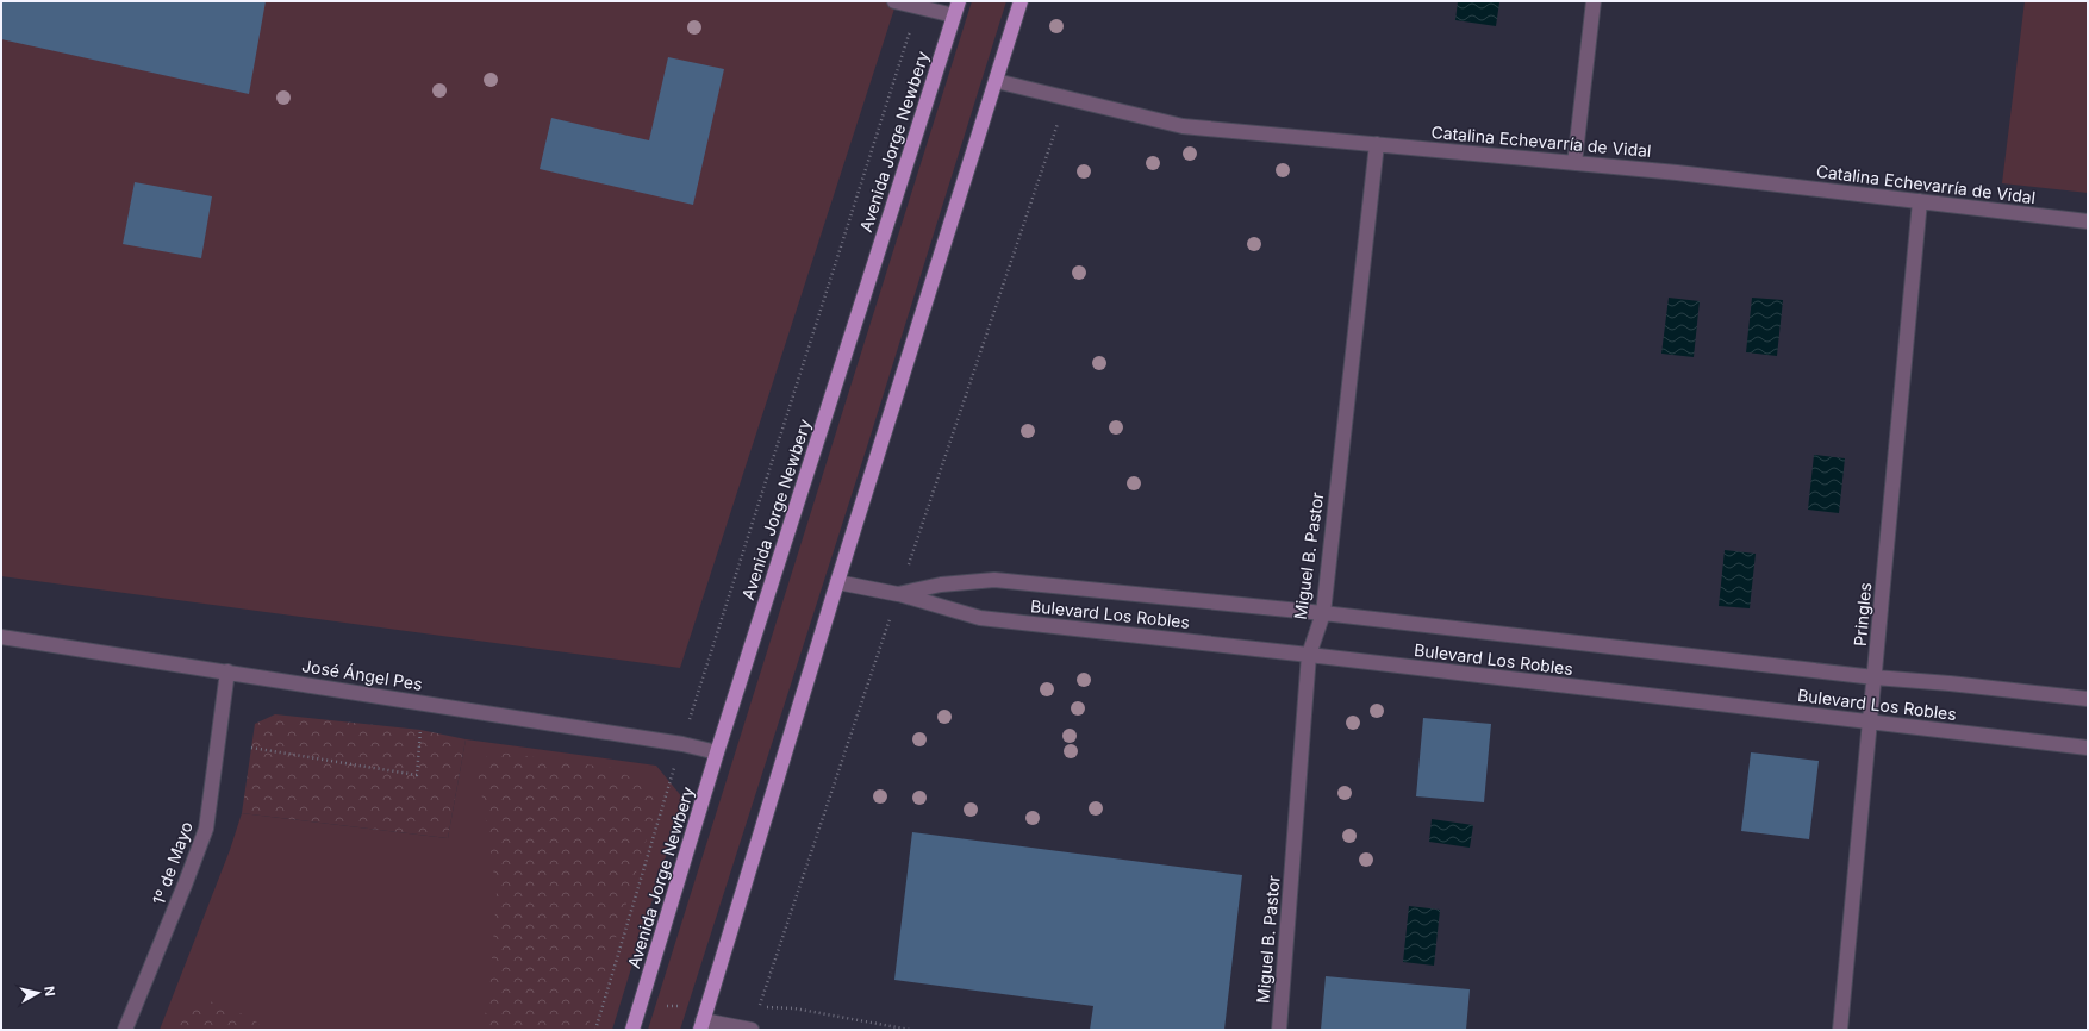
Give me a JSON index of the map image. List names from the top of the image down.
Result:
{
  "streets": {
    "main road": ["Avenida Jorge Newbery"],
    "street": [
      "Catalina Echevarría de Vidal",
      "Miguel B. Pastor",
      "Bulevard Los Robles",
      "Pringles",
      "José Ángel Pes",
      "1º de Mayo"
    ]
  },
  "crossings": [
    ["Avenida Jorge Newbery", "José Ángel Pes"],
    ["Catalina Echevarría de Vidal", "Miguel B. Pastor"],
    ["Catalina Echevarría de Vidal", "Pringles"],
    ["Miguel B. Pastor", "Bulevard Los Robles"],
    ["Bulevard Los Robles", "Pringles"],
    ["José Ángel Pes", "1º de Mayo"]
  ],
  "north": "right"
}
